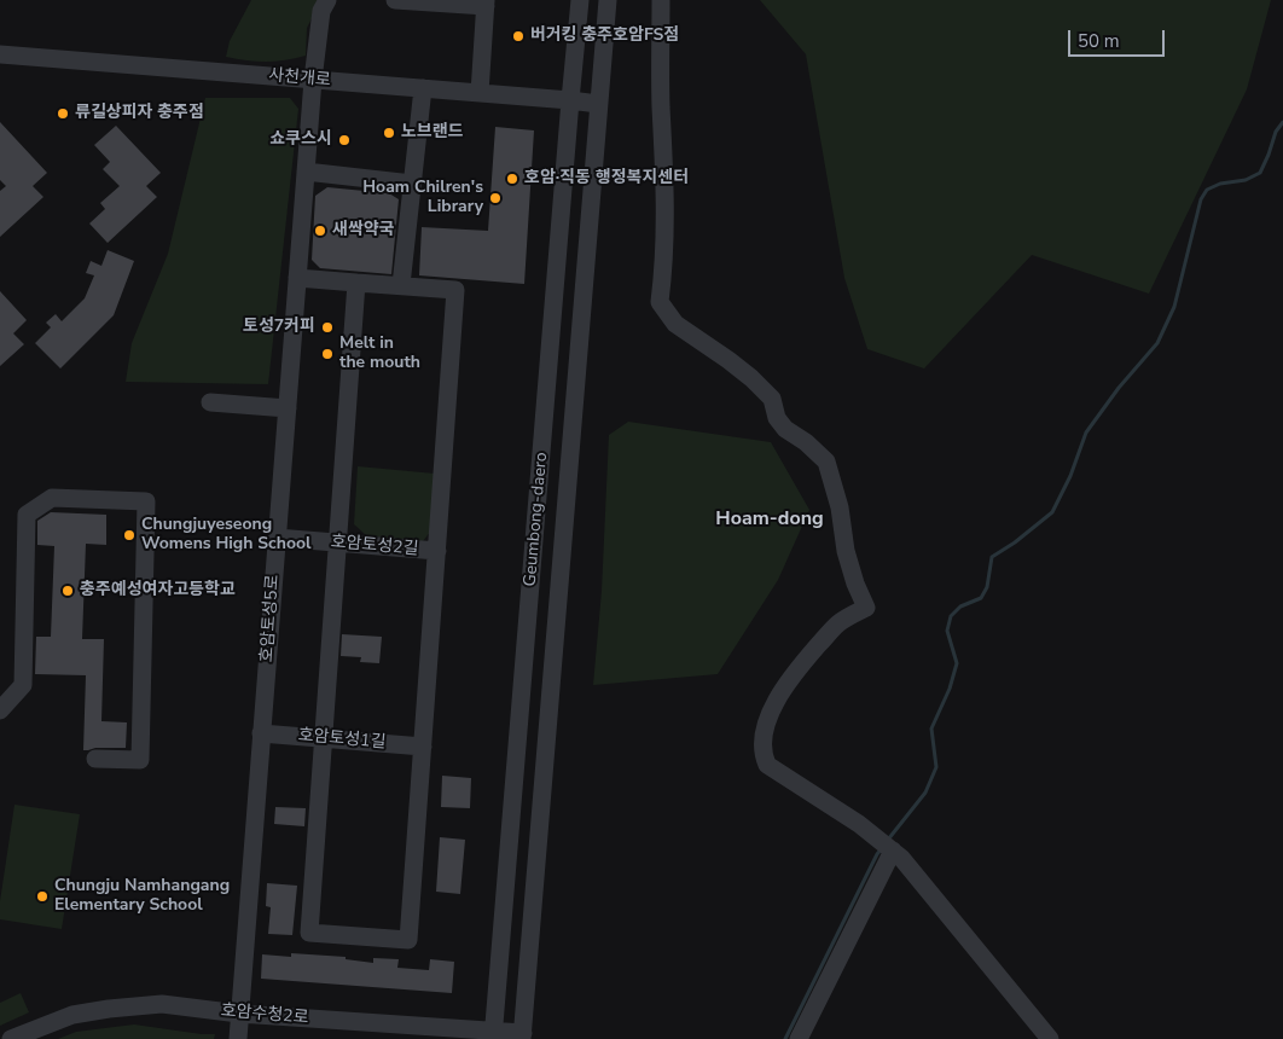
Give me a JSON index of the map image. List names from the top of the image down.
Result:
{
  "streets": {
    "street": [
      "사천개로",
      "Geumbong-daero",
      "호암토성2길",
      "호암토성5로",
      "호암토성1길",
      "호암수청2로"
    ]
  },
  "crossings": [
    ["사천개로", "Geumbong-daero"],
    ["사천개로", "호암토성5로"],
    ["Geumbong-daero", "호암수청2로"],
    ["호암토성2길", "호암토성5로"],
    ["호암토성5로", "호암토성1길"],
    ["호암토성5로", "호암수청2로"]
  ],
  "districts": ["Hoam-dong"],
  "places": [
    "버거킹 충주호암FS점",
    "류길상피자 충주점",
    "노브랜드",
    "쇼쿠스시",
    "호암·직동 행정복지센터",
    "Hoam Chilren's Library",
    "새싹약국",
    "토성7커피",
    "Melt in the mouth",
    "Chungjuyeseong Womens High School",
    "충주예성여자고등학교",
    "Chungju Namhangang Elementary School"
  ],
  "scale_bar": "50 m"
}
